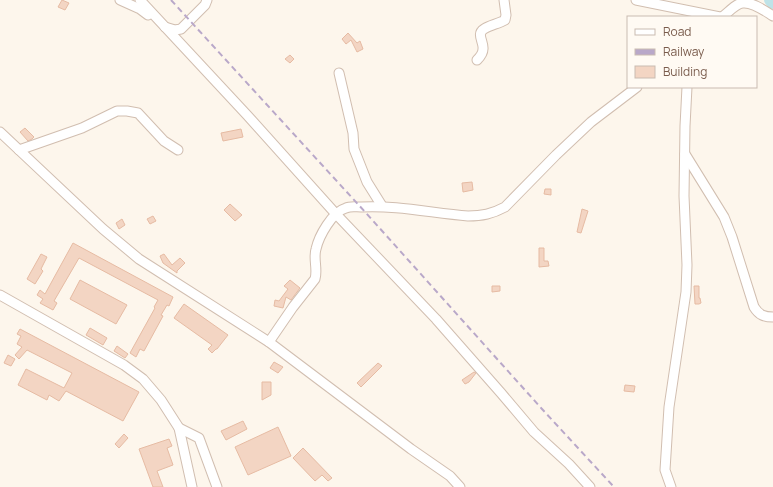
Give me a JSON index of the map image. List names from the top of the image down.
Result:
{
  "legend": ["Road", "Railway", "Building"]
}
